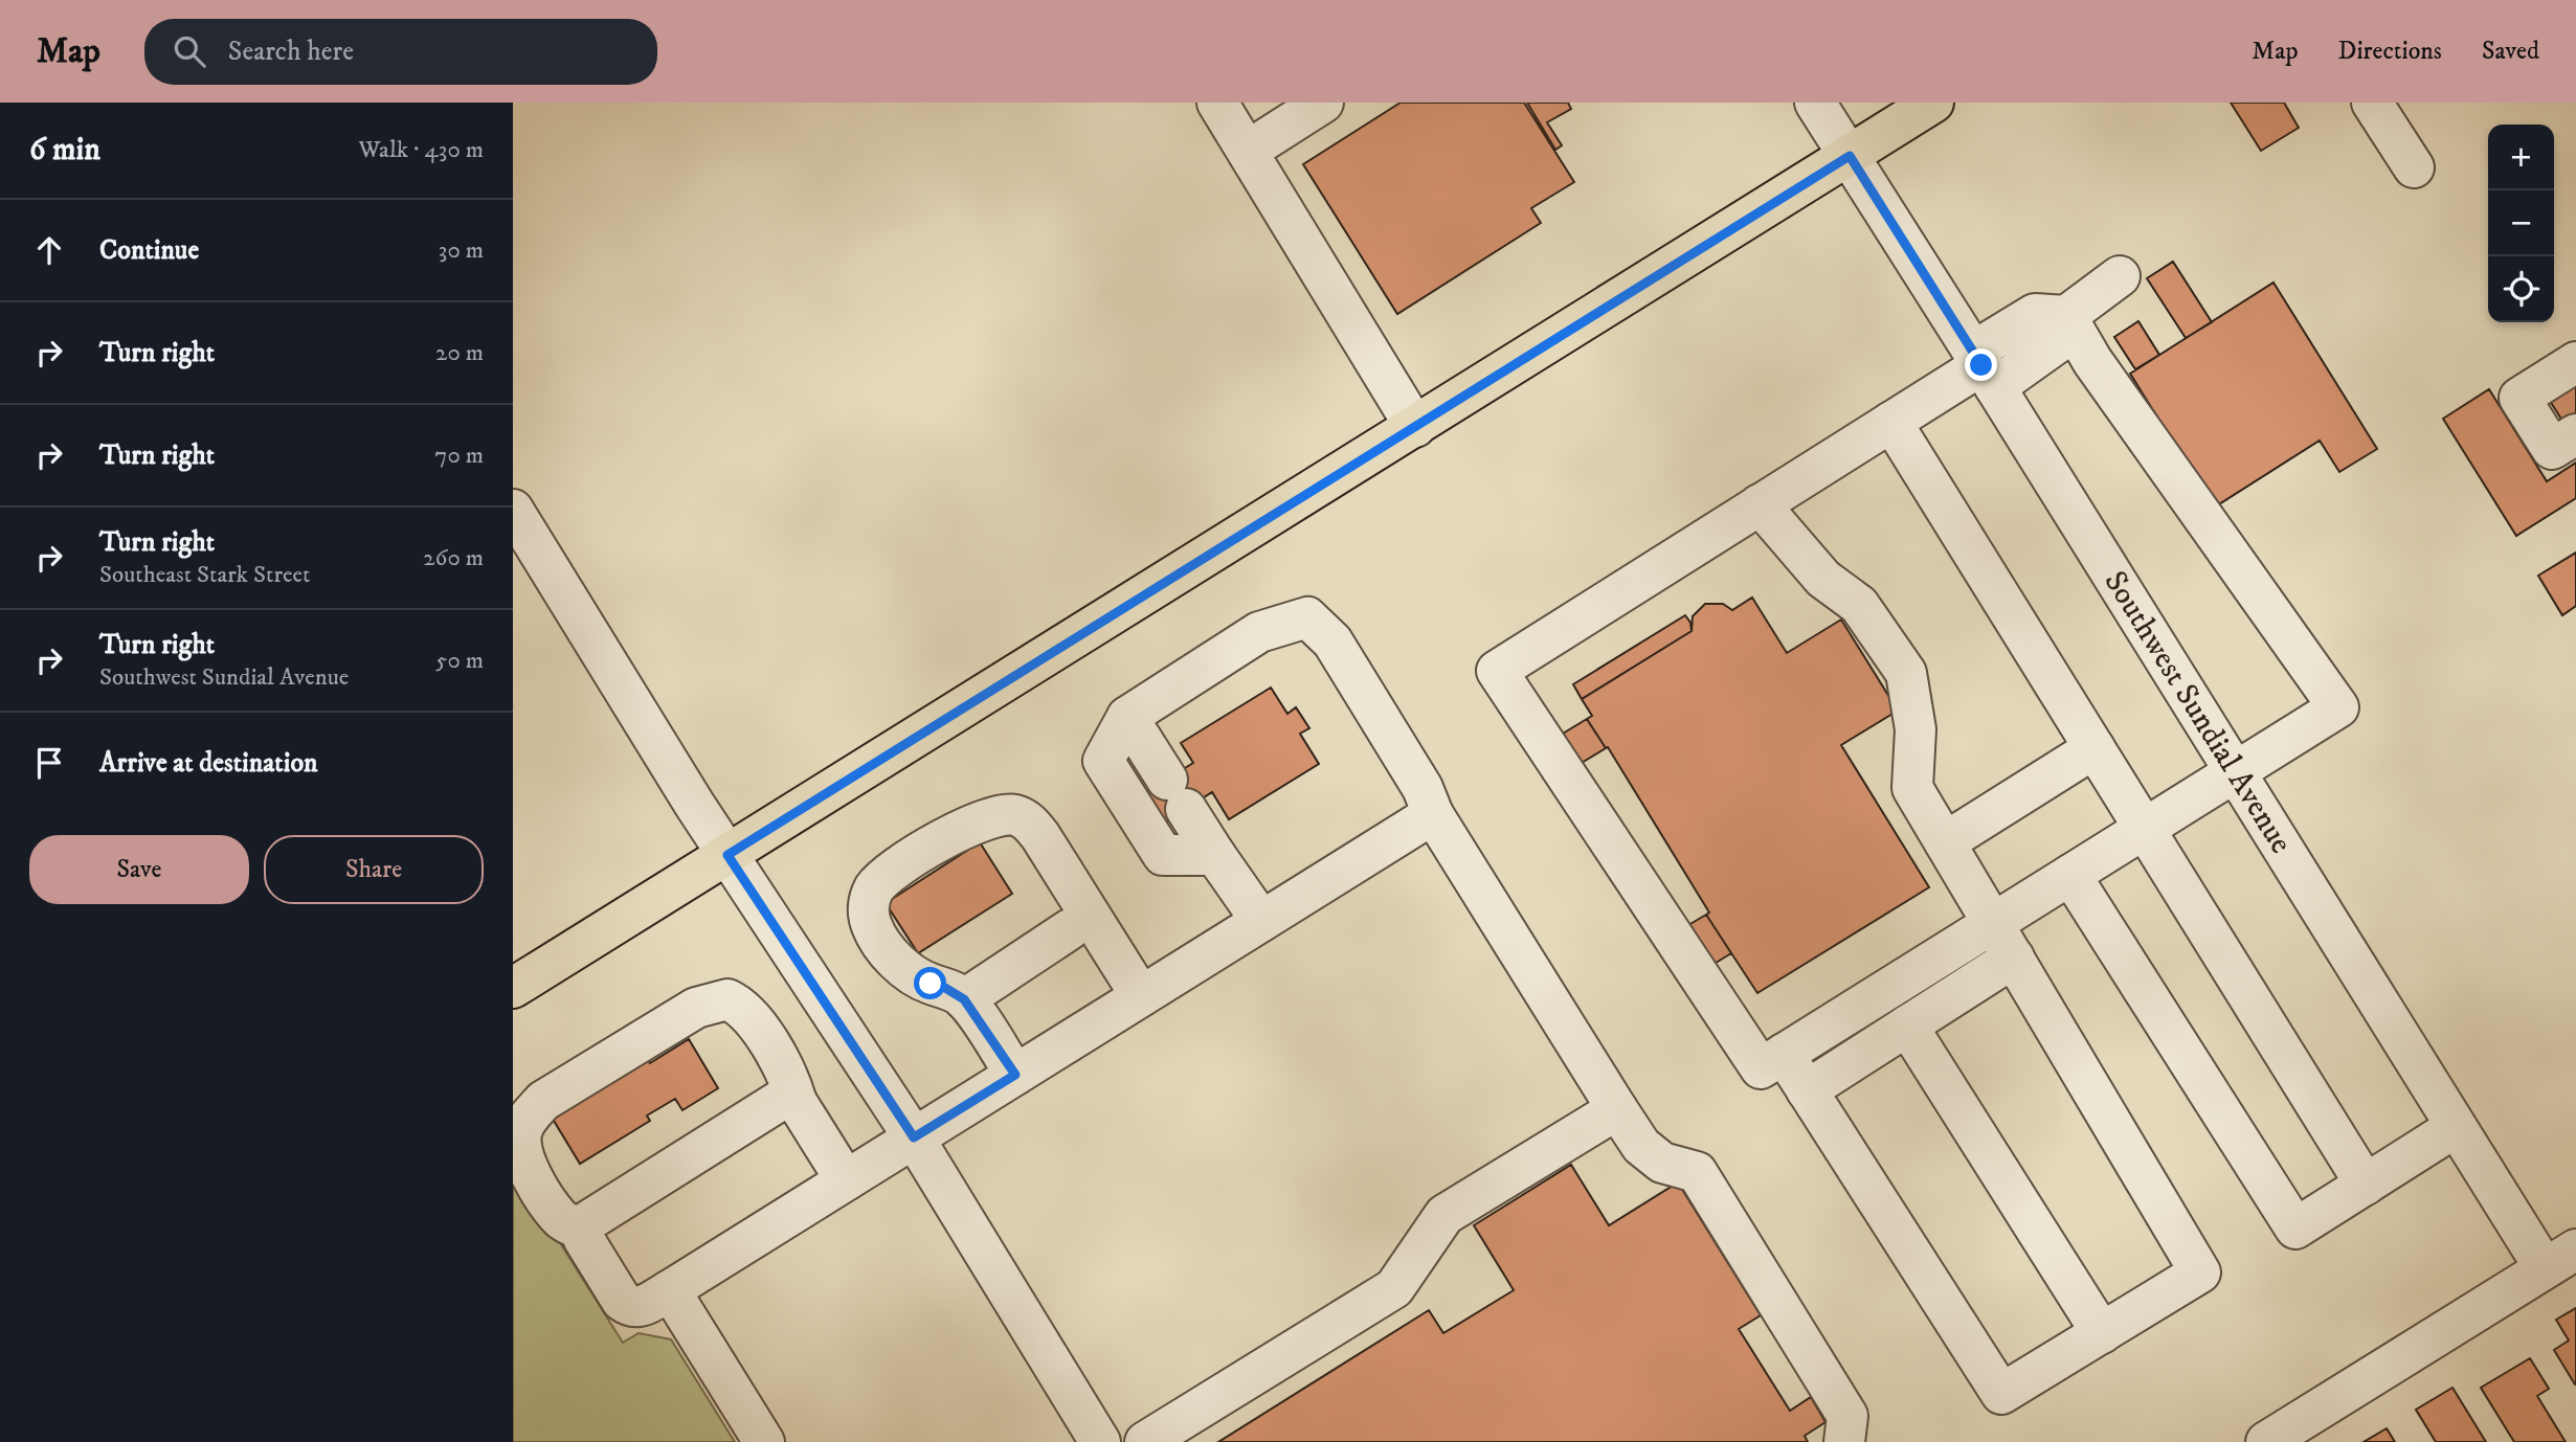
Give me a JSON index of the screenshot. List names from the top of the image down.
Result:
{
  "streets": {
    "street": ["Southwest Sundial Avenue"]
  },
  "page": {
    "header": "Map",
    "search": "Search here",
    "nav": ["Map", "Directions", "Saved"],
    "heading": ["6 min", "Walk · 430 m"],
    "map_buttons": ["+", "−"],
    "list": [
      ["Continue", "30 m"],
      ["Turn right", "20 m"],
      ["Turn right", "70 m"],
      ["Turn right", "Southeast Stark Street", "260 m"],
      ["Turn right", "Southwest Sundial Avenue", "50 m"],
      "Arrive at destination"
    ],
    "buttons": ["Save", "Share"]
  }
}
